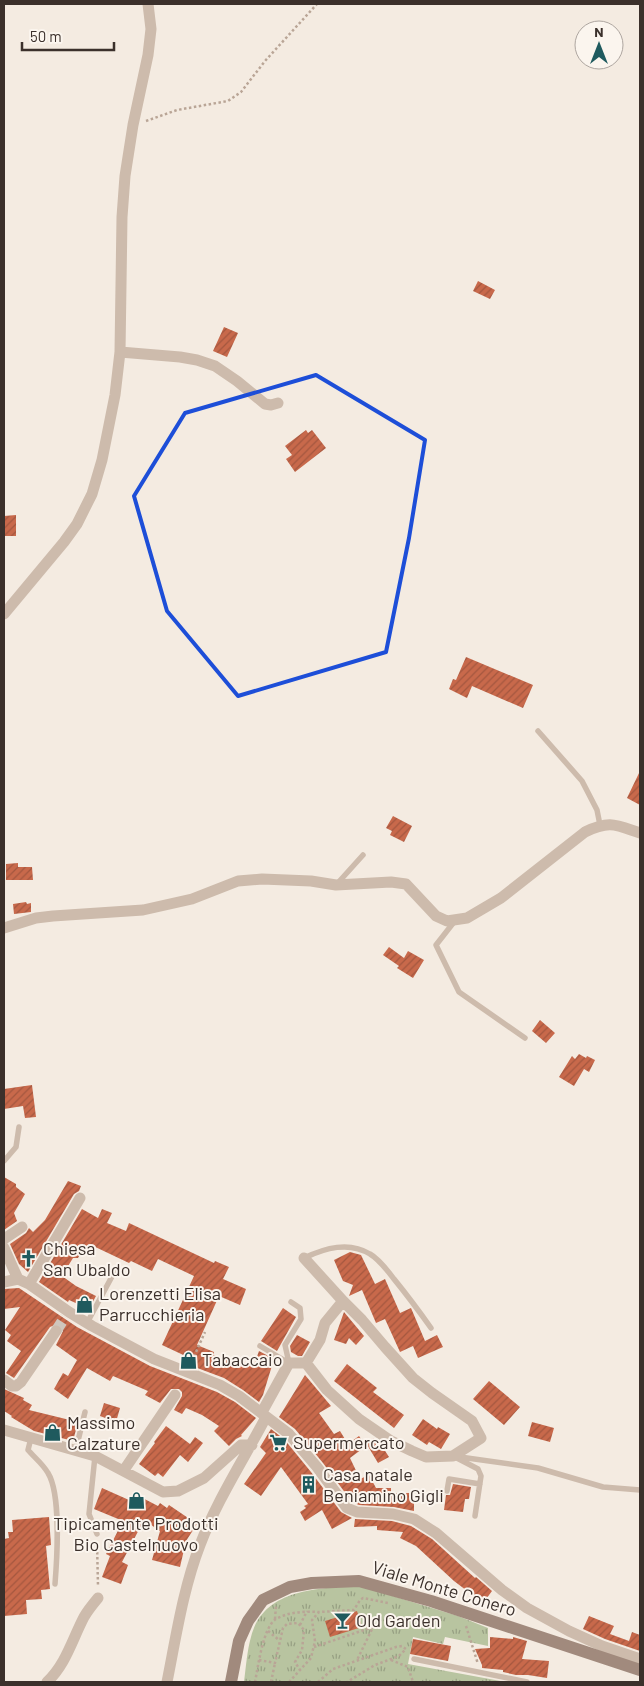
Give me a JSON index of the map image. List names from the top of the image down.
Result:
{
  "streets": {
    "street": ["Viale Monte Conero"]
  },
  "places": {
    "church": ["Chiesa San Ubaldo"],
    "shop": [
      "Lorenzetti Elisa Parrucchieria",
      "Tabaccaio",
      "Massimo Calzature",
      "Tipicamente Prodotti Bio Castelnuovo"
    ],
    "supermarket": ["Supermercato"],
    "building": ["Casa natale Beniamino Gigli"],
    "bar": ["Old Garden"]
  },
  "scale_bar": "50 m",
  "north": "top"
}
